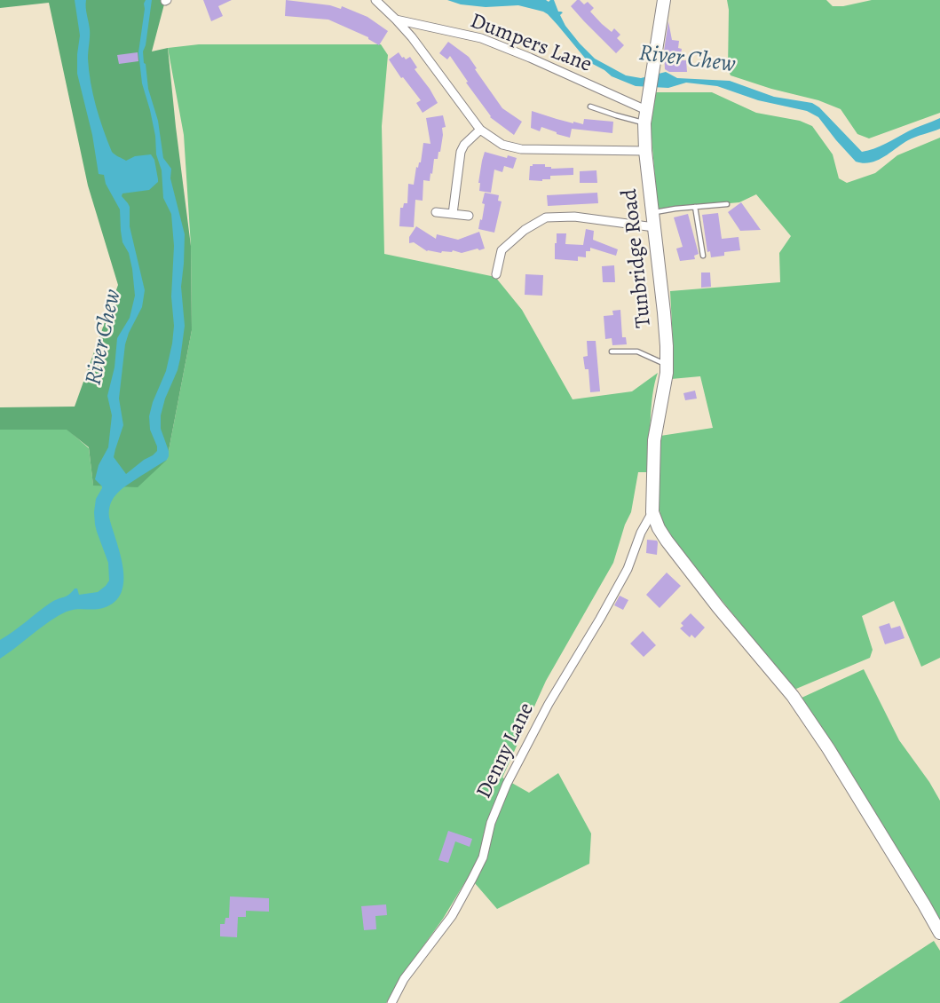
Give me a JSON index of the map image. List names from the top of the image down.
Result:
{
  "streets": {
    "street": ["Dumpers Lane", "Tunbridge Road", "Denny Lane"]
  },
  "crossings": [
    ["Dumpers Lane", "Tunbridge Road"],
    ["Tunbridge Road", "Denny Lane"]
  ],
  "water": ["River Chew"]
}
